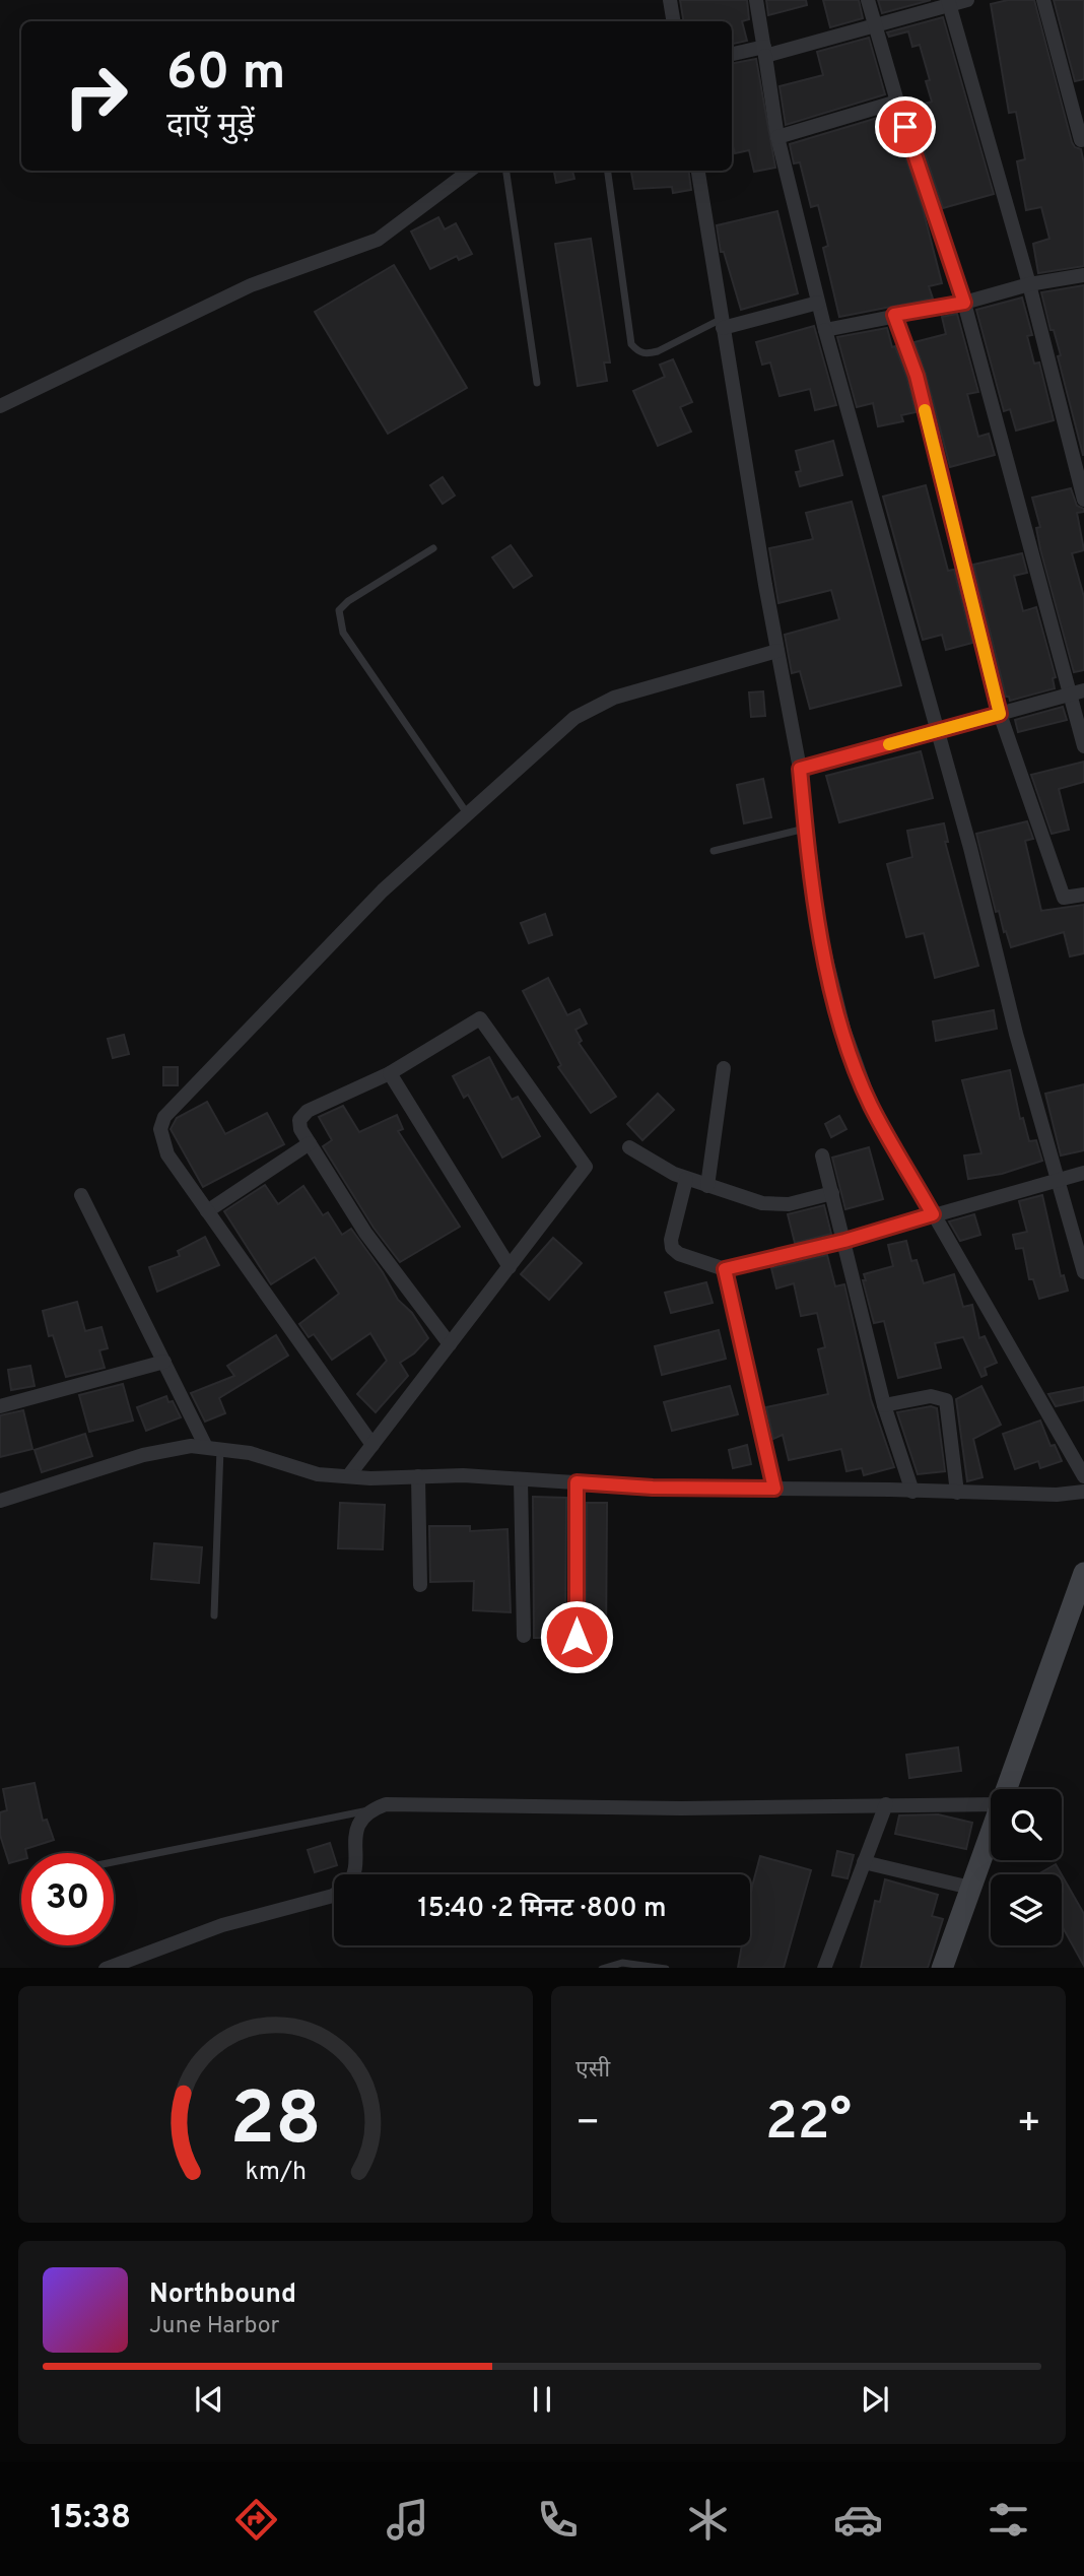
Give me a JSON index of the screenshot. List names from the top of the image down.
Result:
{
  "page": {
    "turn": ["60 m", "दाएँ मुड़ें"],
    "limit": "30",
    "trip": "15:40 · 2 मिनट · 800 m",
    "tile": "एसी",
    "heat": ["−", "22°", "+"],
    "song": ["Northbound", "June Harbor"],
    "tabs": "15:38",
    "gauge": ["28", "km/h"]
  }
}
